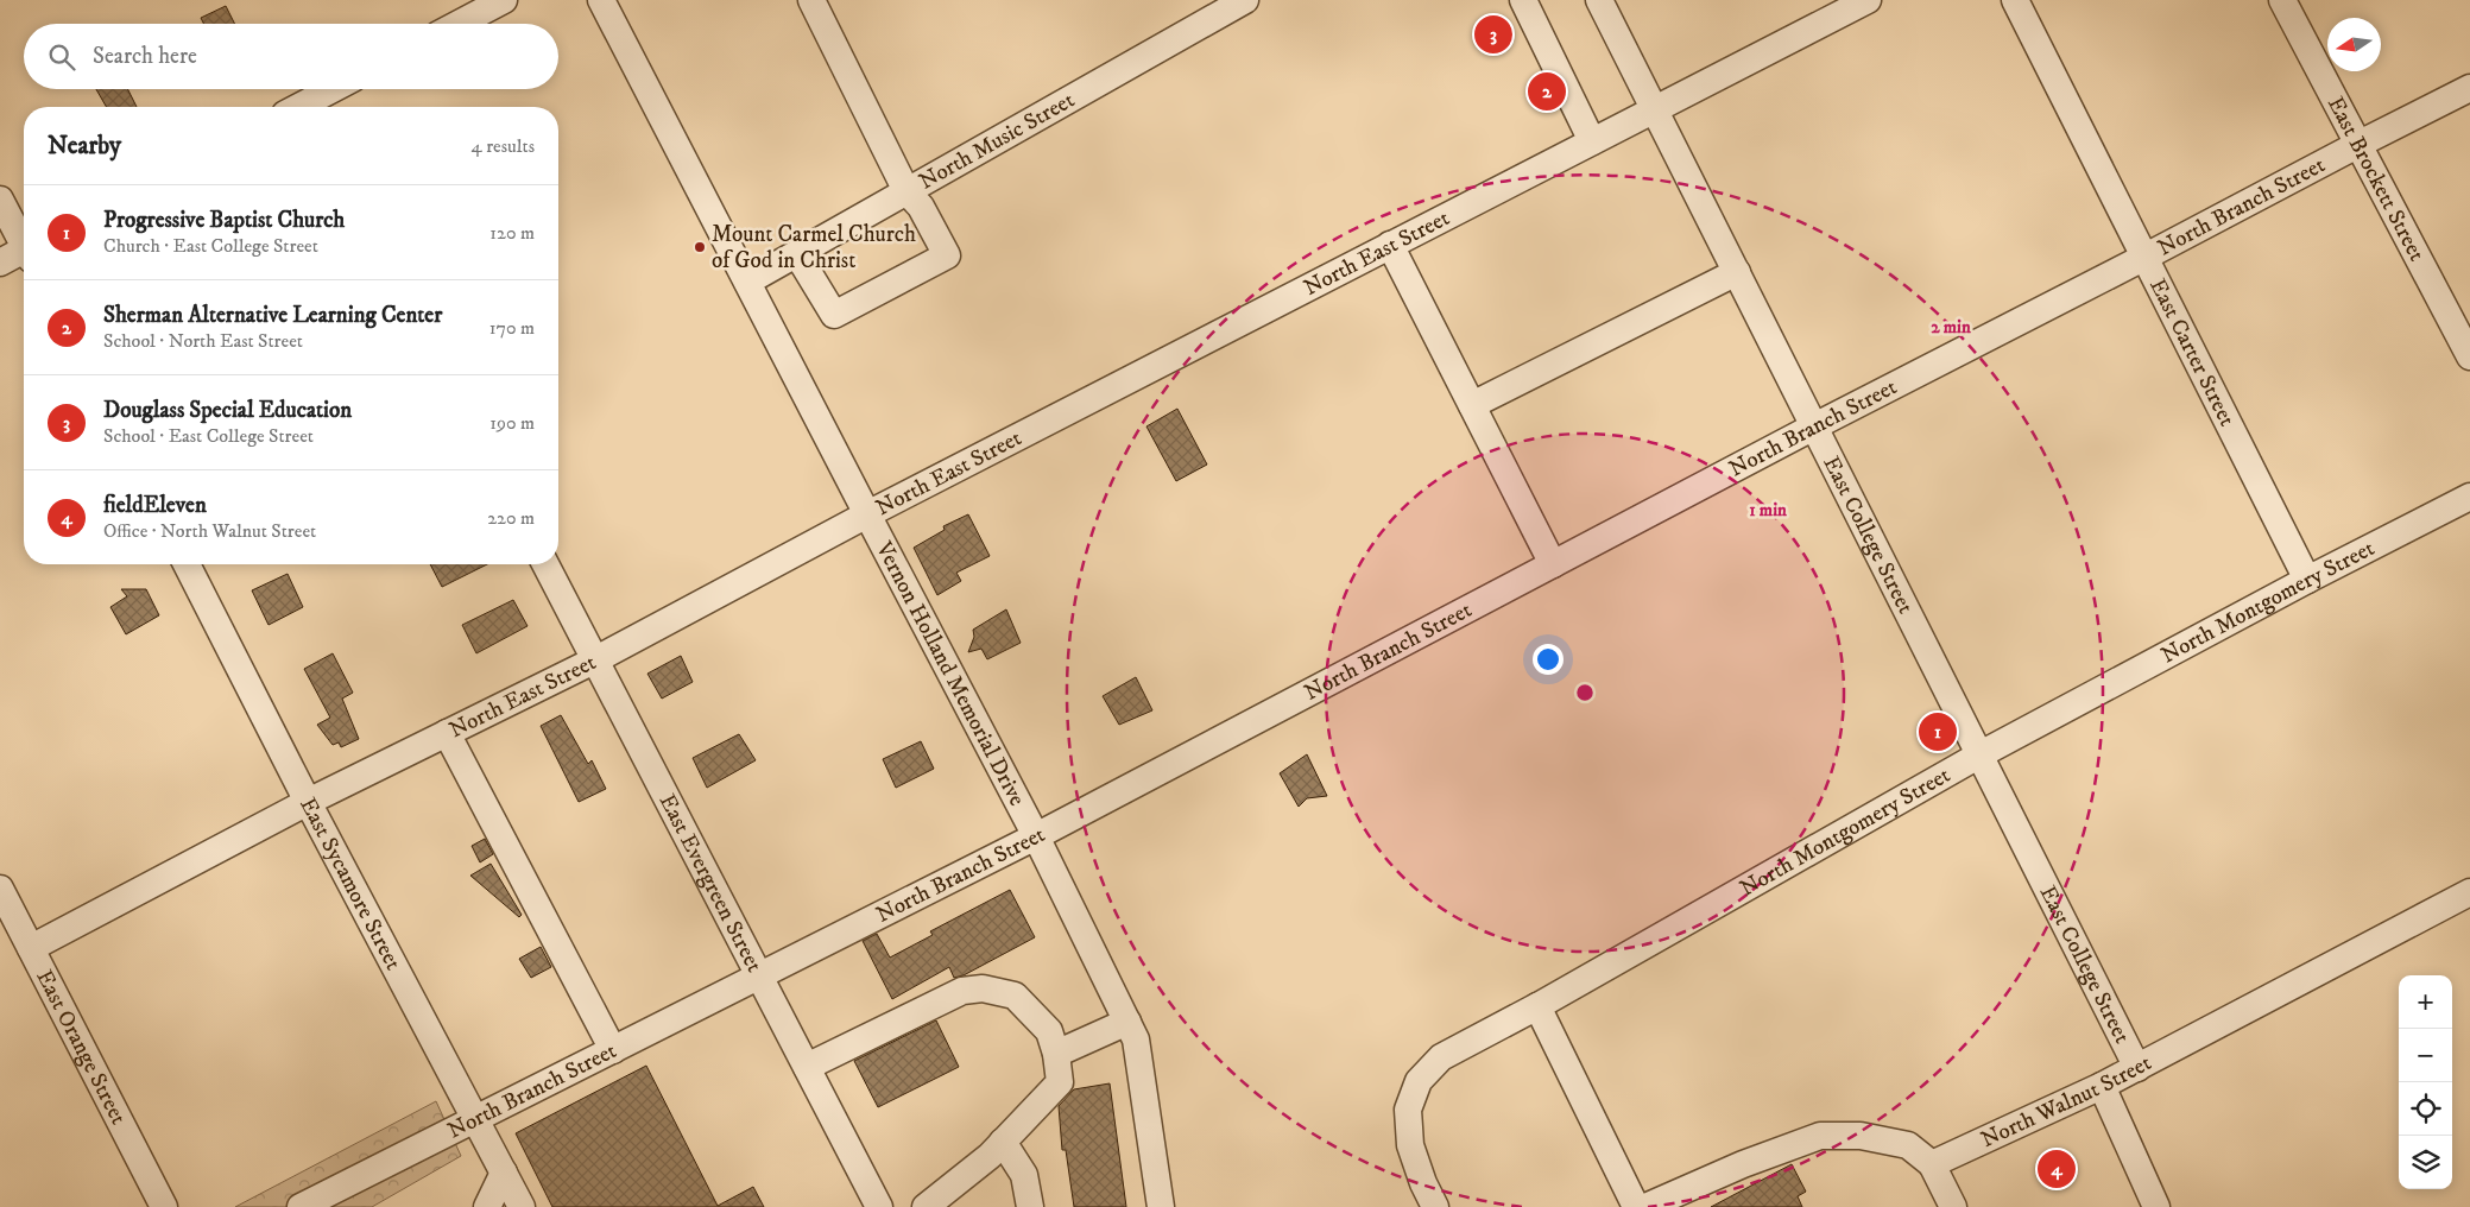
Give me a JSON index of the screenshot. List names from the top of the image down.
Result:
{
  "streets": {
    "street": [
      "North Music Street",
      "East Brockett Street",
      "North Branch Street",
      "North East Street",
      "East Carter Street",
      "East College Street",
      "North Montgomery Street",
      "Vernon Holland Memorial Drive",
      "East Sycamore Street",
      "East Evergreen Street",
      "East Orange Street",
      "North Walnut Street"
    ]
  },
  "crossings": [
    ["North Music Street", "Vernon Holland Memorial Drive"],
    ["East Brockett Street", "North Branch Street"],
    ["North Branch Street", "East Carter Street"],
    ["North Branch Street", "East College Street"],
    ["North Branch Street", "Vernon Holland Memorial Drive"],
    ["North Branch Street", "East Sycamore Street"],
    ["North Branch Street", "East Evergreen Street"],
    ["North East Street", "East College Street"],
    ["North East Street", "Vernon Holland Memorial Drive"],
    ["North East Street", "East Sycamore Street"],
    ["North East Street", "East Evergreen Street"],
    ["North East Street", "East Orange Street"],
    ["East Carter Street", "North Montgomery Street"],
    ["East College Street", "North Montgomery Street"],
    ["East College Street", "North Walnut Street"]
  ],
  "places": ["Mount Carmel Church of God in Christ"],
  "north": "left",
  "page": {
    "pins": [
      "3",
      "2",
      "1",
      "4"
    ],
    "search": "Search here",
    "heading": ["Nearby", "4 results"],
    "list": [
      {
        "mark": "1",
        "name": "Progressive Baptist Church",
        "note": "Church · East College Street",
        "value": "120 m"
      },
      {
        "mark": "2",
        "name": "Sherman Alternative Learning Center",
        "note": "School · North East Street",
        "value": "170 m"
      },
      {
        "mark": "3",
        "name": "Douglass Special Education",
        "note": "School · East College Street",
        "value": "190 m"
      },
      {
        "mark": "4",
        "name": "fieldEleven",
        "note": "Office · North Walnut Street",
        "value": "220 m"
      }
    ],
    "map_buttons": ["+", "−"]
  },
  "rings": ["2 min", "1 min"]
}
